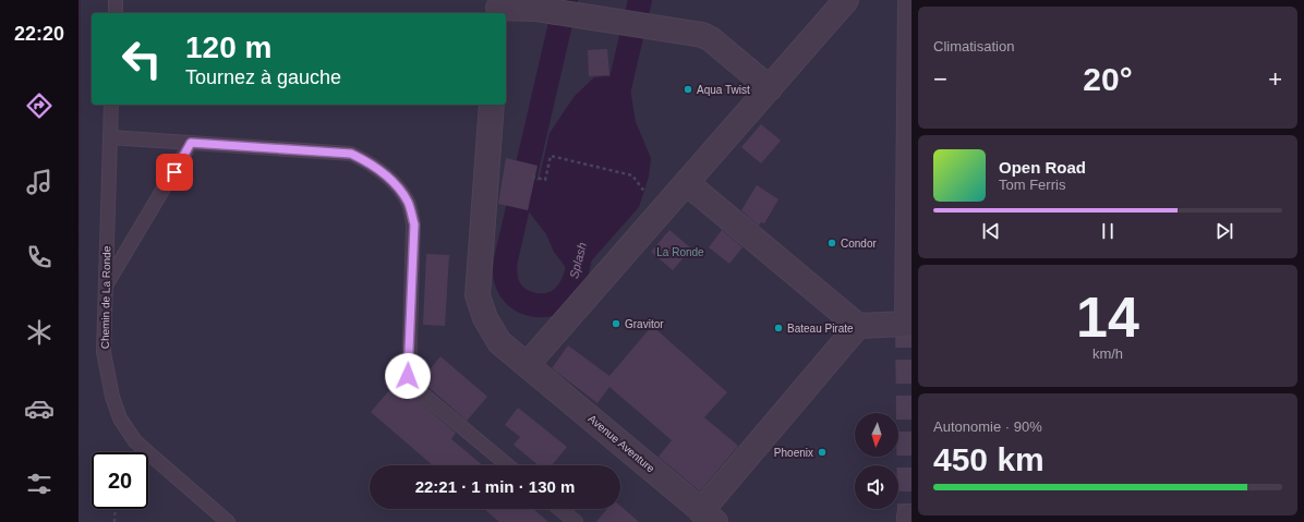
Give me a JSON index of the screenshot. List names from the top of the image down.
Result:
{
  "streets": {
    "street": ["Avenue Aventure"],
    "lane": ["Chemin de La Ronde"]
  },
  "water": ["Splash"],
  "parks": ["La Ronde"],
  "places": [
    "Aqua Twist",
    "Condor",
    "Gravitor",
    "Bateau Pirate",
    "Phoenix"
  ],
  "north": "bottom",
  "page": {
    "tabs": "22:20",
    "tile": [
      "Climatisation",
      ["14", "km/h"],
      ["Autonomie · 90%", "450 km"]
    ],
    "turn": ["120 m", "Tournez à gauche"],
    "heat": ["−", "20°", "+"],
    "song": ["Open Road", "Tom Ferris"],
    "limit": "20",
    "trip": "22:21 · 1 min · 130 m"
  }
}
